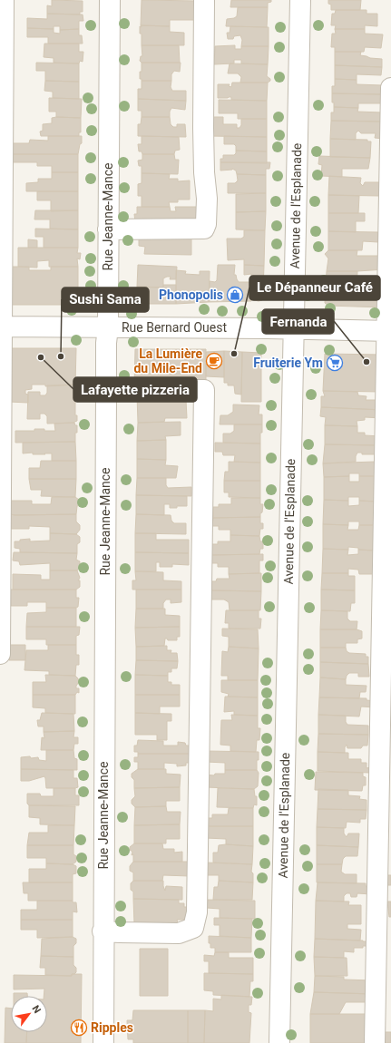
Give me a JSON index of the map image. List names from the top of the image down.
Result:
{
  "streets": {
    "street": ["Avenue de l'Esplanade", "Rue Jeanne-Mance", "Rue Bernard Ouest"]
  },
  "crossings": [
    ["Avenue de l'Esplanade", "Rue Bernard Ouest"],
    ["Rue Jeanne-Mance", "Rue Bernard Ouest"]
  ],
  "places": {
    "shop": ["Phonopolis"],
    "other": [
      "Le Dépanneur Café",
      "Sushi Sama",
      "Lafayette pizzeria",
      "Fernanda"
    ],
    "cafe": ["La Lumière du Mile-End"],
    "supermarket": ["Fruiterie Ym"],
    "restaurant": ["Ripples"]
  },
  "north": "top right"
}
